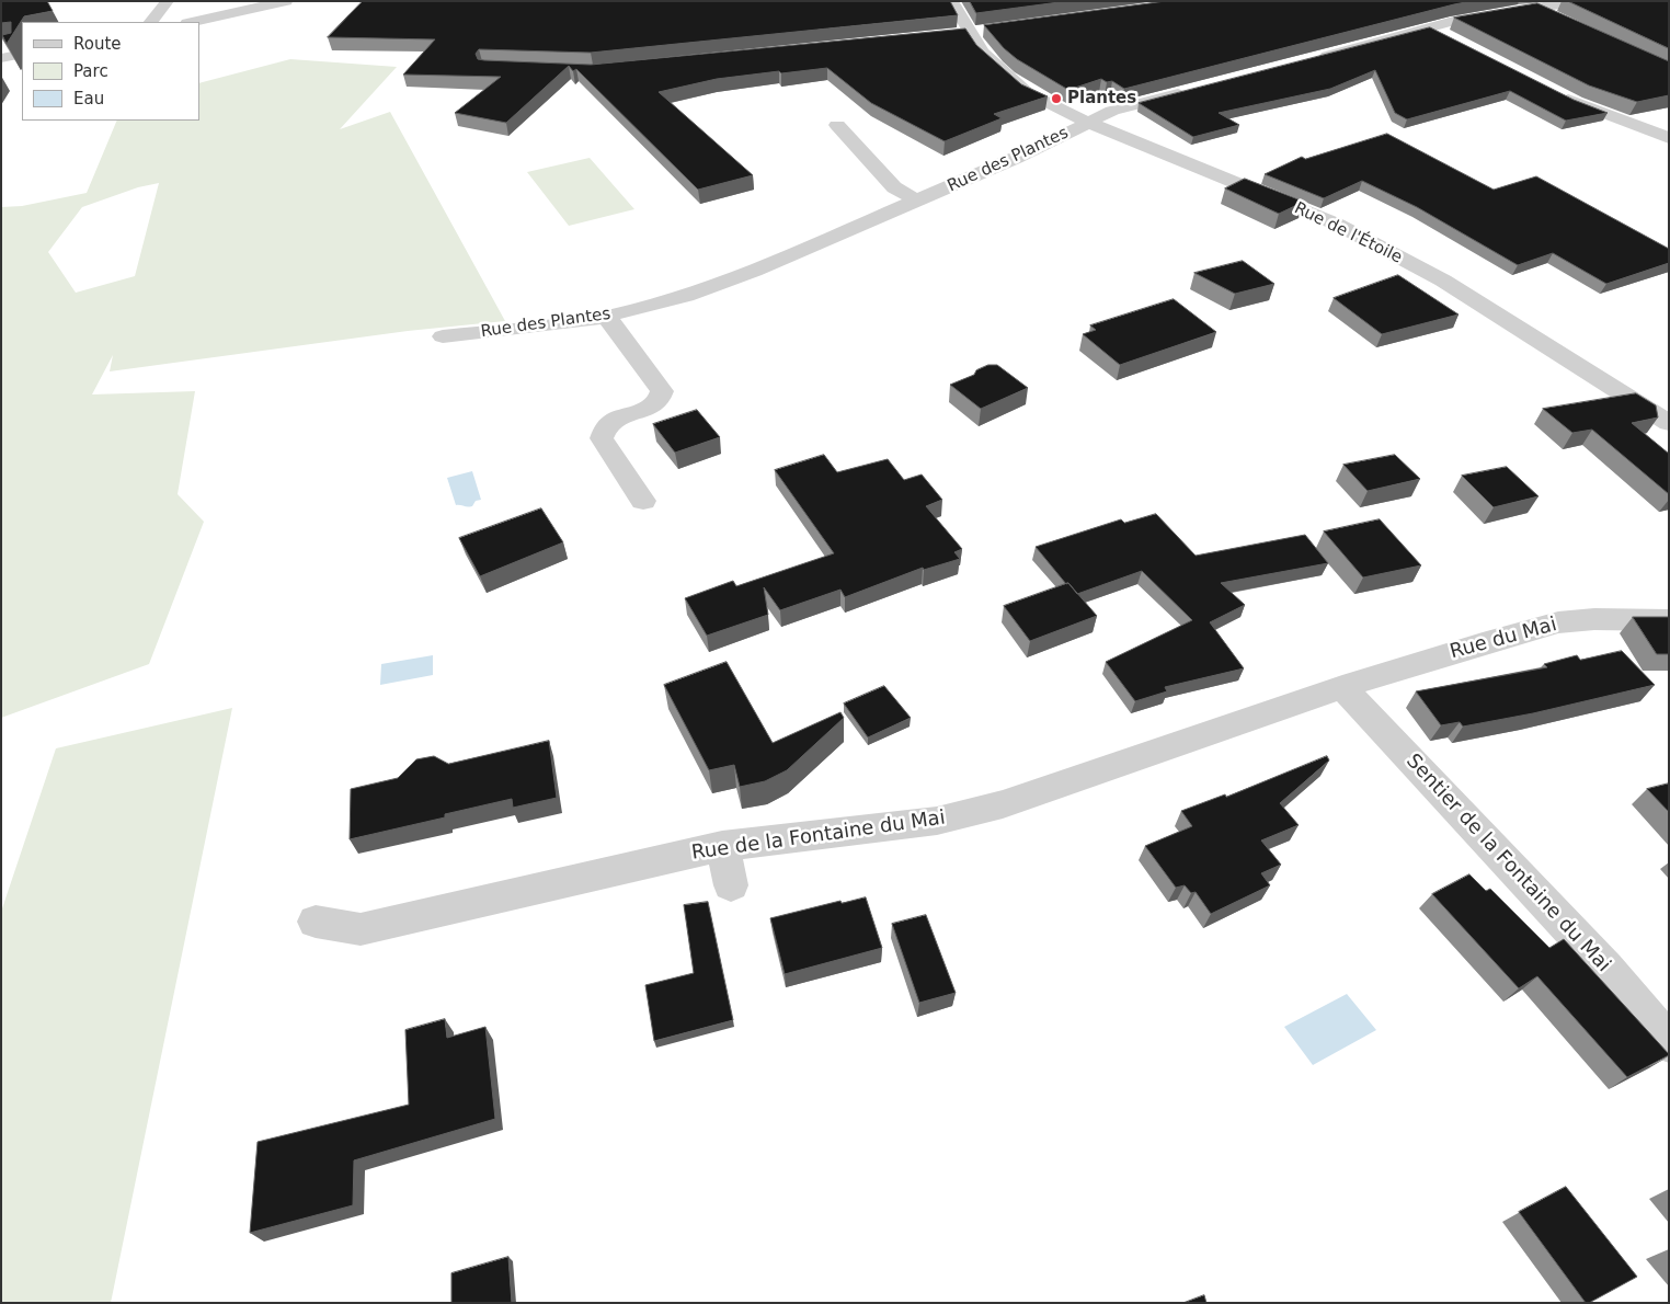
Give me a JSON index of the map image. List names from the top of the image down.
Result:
{
  "streets": {
    "street": [
      "Rue des Plantes",
      "Rue de l'Étoile",
      "Rue du Mai",
      "Rue de la Fontaine du Mai",
      "Sentier de la Fontaine du Mai"
    ]
  },
  "crossings": [
    ["Rue des Plantes", "Rue de l'Étoile"],
    ["Rue du Mai", "Rue de la Fontaine du Mai"],
    ["Rue du Mai", "Sentier de la Fontaine du Mai"],
    ["Rue de la Fontaine du Mai", "Sentier de la Fontaine du Mai"]
  ],
  "places": ["Plantes"],
  "legend": ["Route", "Parc", "Eau"]
}
